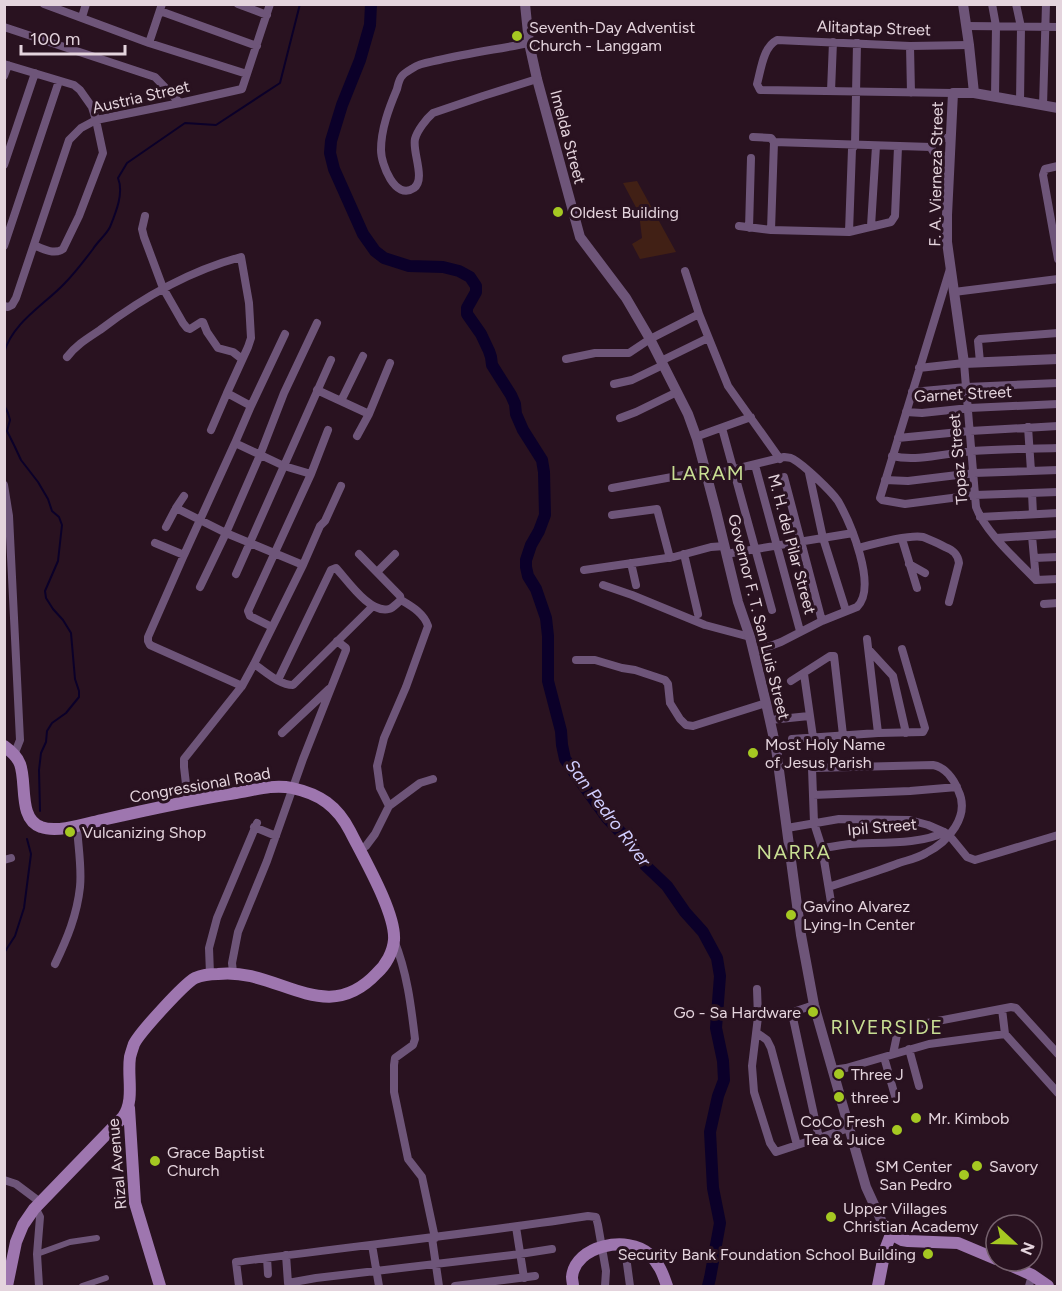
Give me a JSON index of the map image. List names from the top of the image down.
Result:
{
  "streets": {
    "main road": ["Congressional Road", "Rizal Avenue"],
    "street": [
      "Alitaptap Street",
      "Austria Street",
      "Imelda Street",
      "F. A. Vierneza Street",
      "Garnet Street",
      "Topaz Street",
      "M. H. del Pilar Street",
      "Governor F. T. San Luis Street",
      "Ipil Street"
    ]
  },
  "crossings": [
    ["Imelda Street", "Governor F. T. San Luis Street"],
    ["F. A. Vierneza Street", "Topaz Street"],
    ["Garnet Street", "Topaz Street"]
  ],
  "districts": ["LARAM", "NARRA", "RIVERSIDE"],
  "water": ["San Pedro River"],
  "places": [
    "Seventh-Day Adventist Church - Langgam",
    "Oldest Building",
    "Most Holy Name of Jesus Parish",
    "Vulcanizing Shop",
    "Gavino Alvarez Lying-In Center",
    "Go - Sa Hardware",
    "Three J",
    "three J",
    "Mr. Kimbob",
    "CoCo Fresh Tea & Juice",
    "Grace Baptist Church",
    "Savory",
    "SM Center San Pedro",
    "Upper Villages Christian Academy",
    "Security Bank Foundation School Building"
  ],
  "scale_bar": "100 m",
  "north": "right"
}
